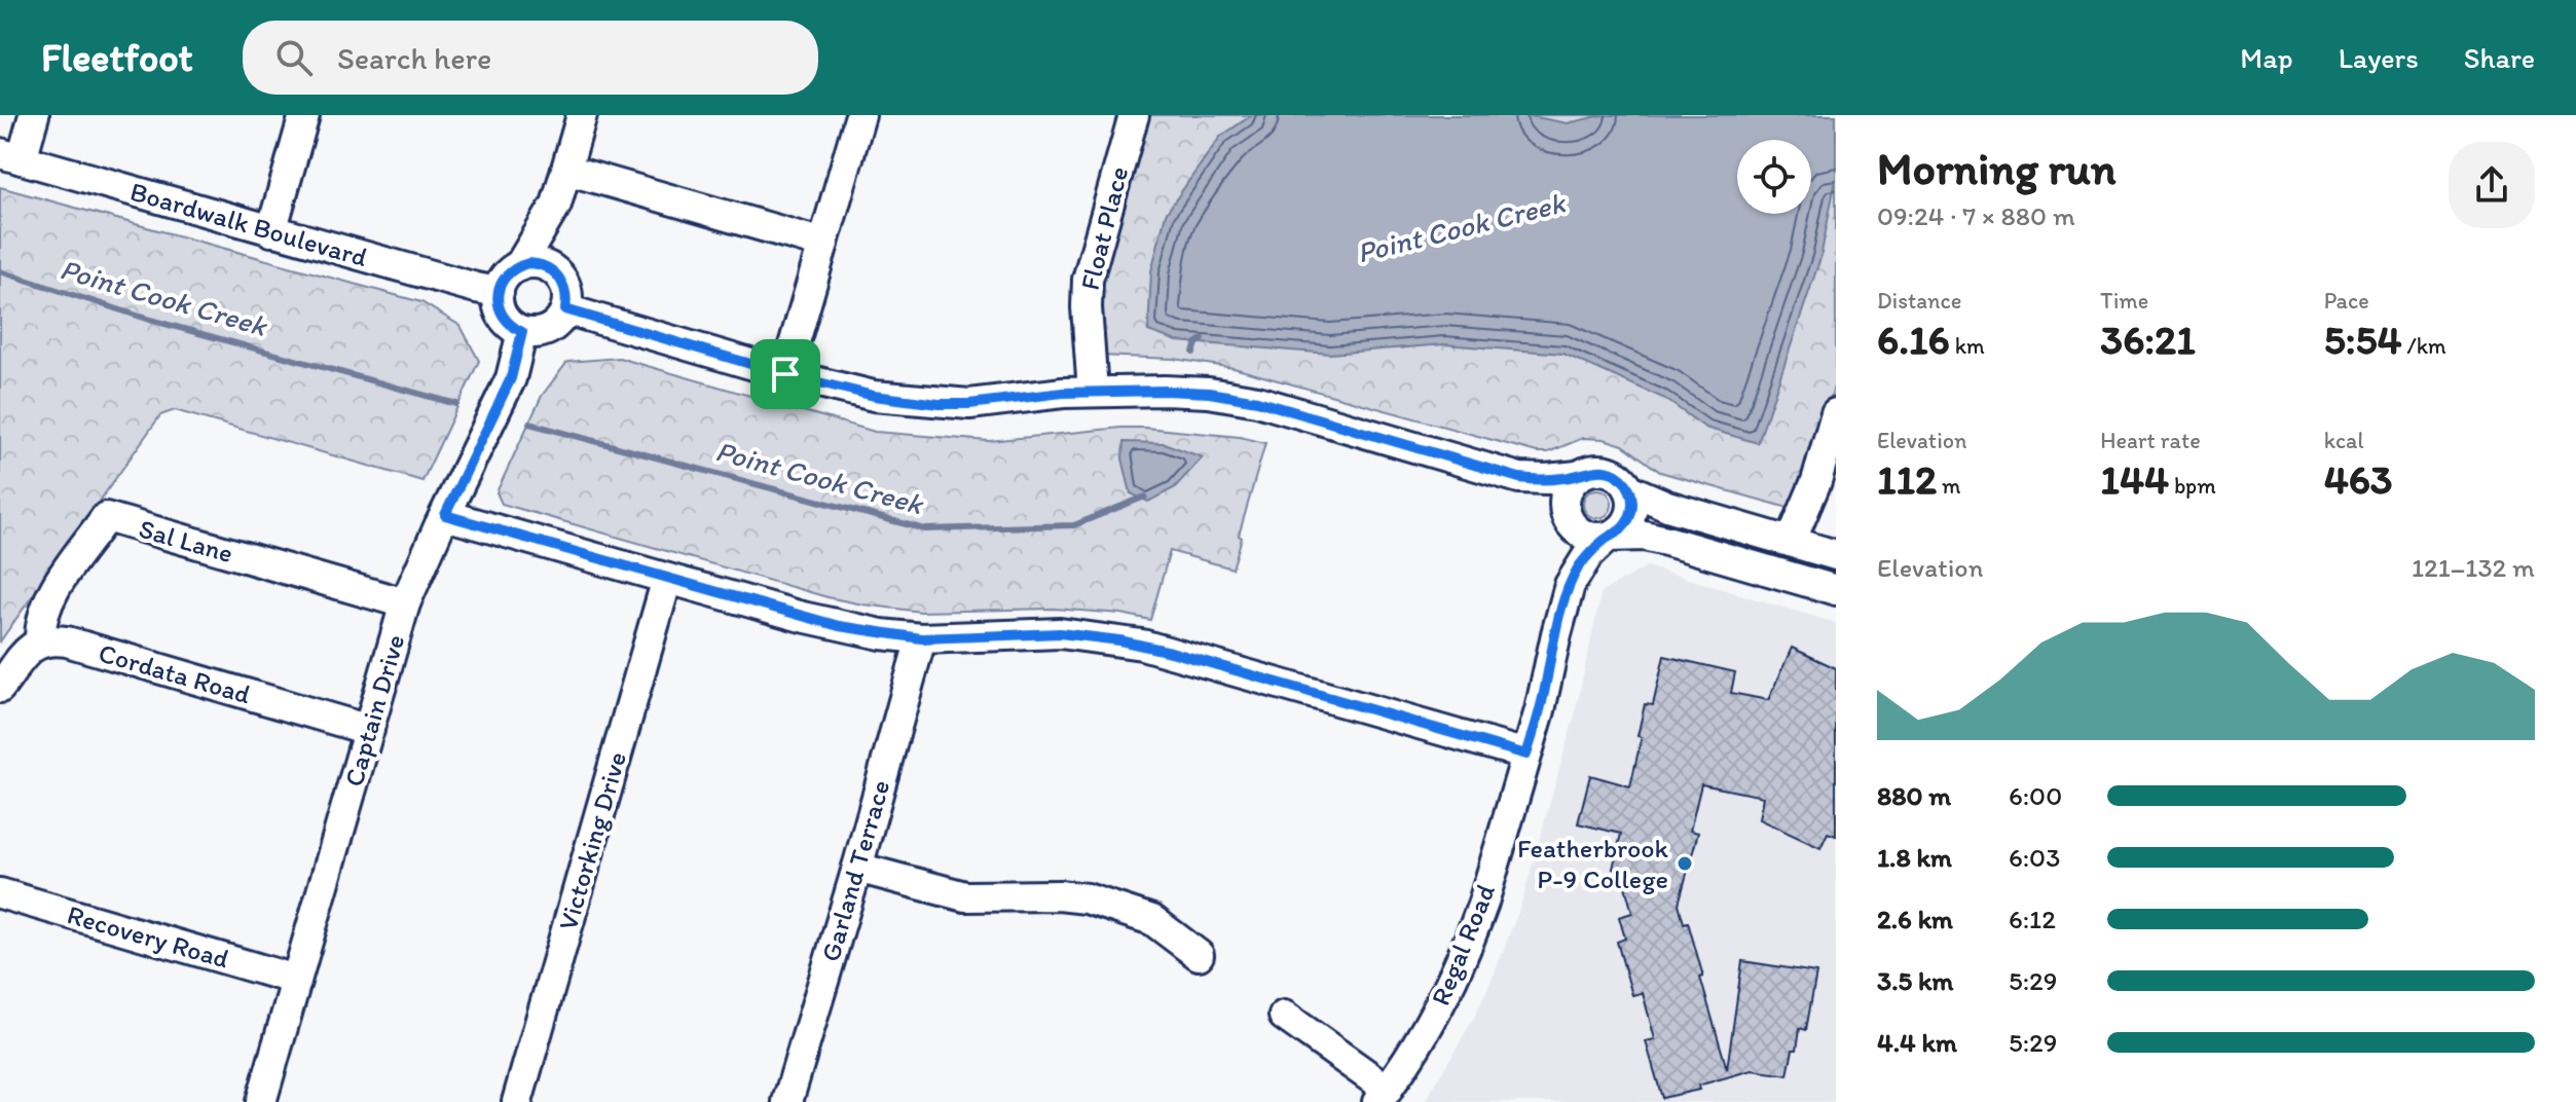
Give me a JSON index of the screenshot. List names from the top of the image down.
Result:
{
  "streets": {
    "street": [
      "Boardwalk Boulevard",
      "Float Place",
      "Sal Lane",
      "Cordata Road",
      "Captain Drive",
      "Victorking Drive",
      "Garland Terrace",
      "Recovery Road",
      "Regal Road"
    ]
  },
  "crossings": [
    ["Boardwalk Boulevard", "Captain Drive"],
    ["Sal Lane", "Cordata Road"],
    ["Sal Lane", "Captain Drive"],
    ["Cordata Road", "Captain Drive"],
    ["Captain Drive", "Recovery Road"]
  ],
  "water": ["Point Cook Creek"],
  "places": ["Featherbrook P-9 College"],
  "page": {
    "header": "Fleetfoot",
    "search": "Search here",
    "nav": ["Map", "Layers", "Share"],
    "heading": ["Morning run", "09:24 · 7 × 880 m"],
    "stats": [
      ["Distance", "6.16 km"],
      ["Time", "36:21"],
      ["Pace", "5:54 /km"],
      ["Elevation", "112 m"],
      ["Heart rate", "144 bpm"],
      ["kcal", "463"]
    ],
    "chart": ["Elevation", "121–132 m"],
    "list": [
      {
        "name": "880 m",
        "note": "6:00"
      },
      {
        "name": "1.8 km",
        "note": "6:03"
      },
      {
        "name": "2.6 km",
        "note": "6:12"
      },
      {
        "name": "3.5 km",
        "note": "5:29"
      },
      {
        "name": "4.4 km",
        "note": "5:29"
      }
    ]
  }
}
